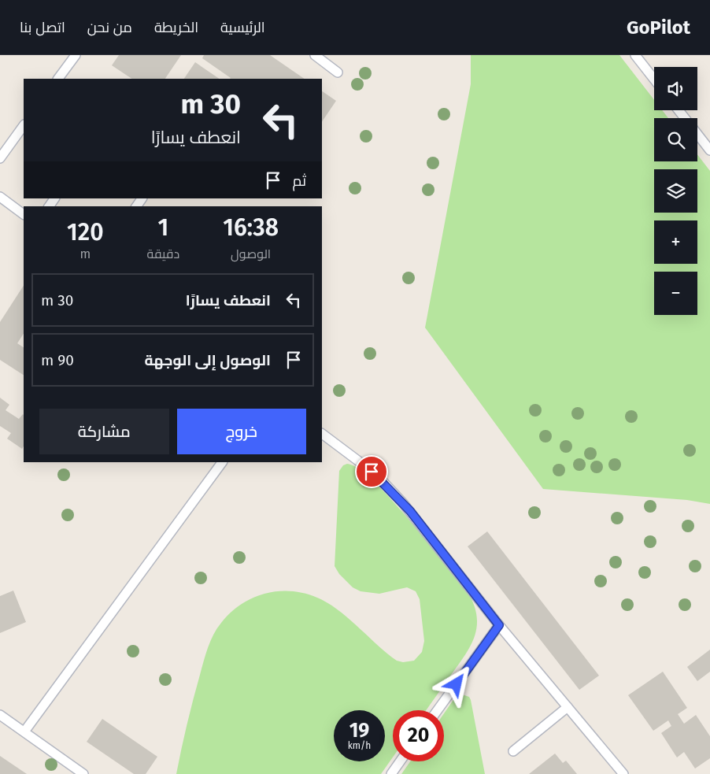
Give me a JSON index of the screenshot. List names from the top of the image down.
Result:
{
  "page": {
    "header": "GoPilot",
    "nav": [
      "الرئيسية",
      "الخريطة",
      "من نحن",
      "اتصل بنا"
    ],
    "map_buttons": ["+", "−"],
    "turn": ["30 m", "انعطف يسارًا"],
    "then": "ثم",
    "eta": [
      "16:38",
      "الوصول",
      "1",
      "دقيقة",
      "120",
      "m"
    ],
    "list": [
      {
        "name": "انعطف يسارًا",
        "value": "30 m"
      },
      {
        "name": "الوصول إلى الوجهة",
        "value": "90 m"
      }
    ],
    "buttons": ["خروج", "مشاركة"],
    "speed": "19 km/h",
    "limit": "20"
  }
}
